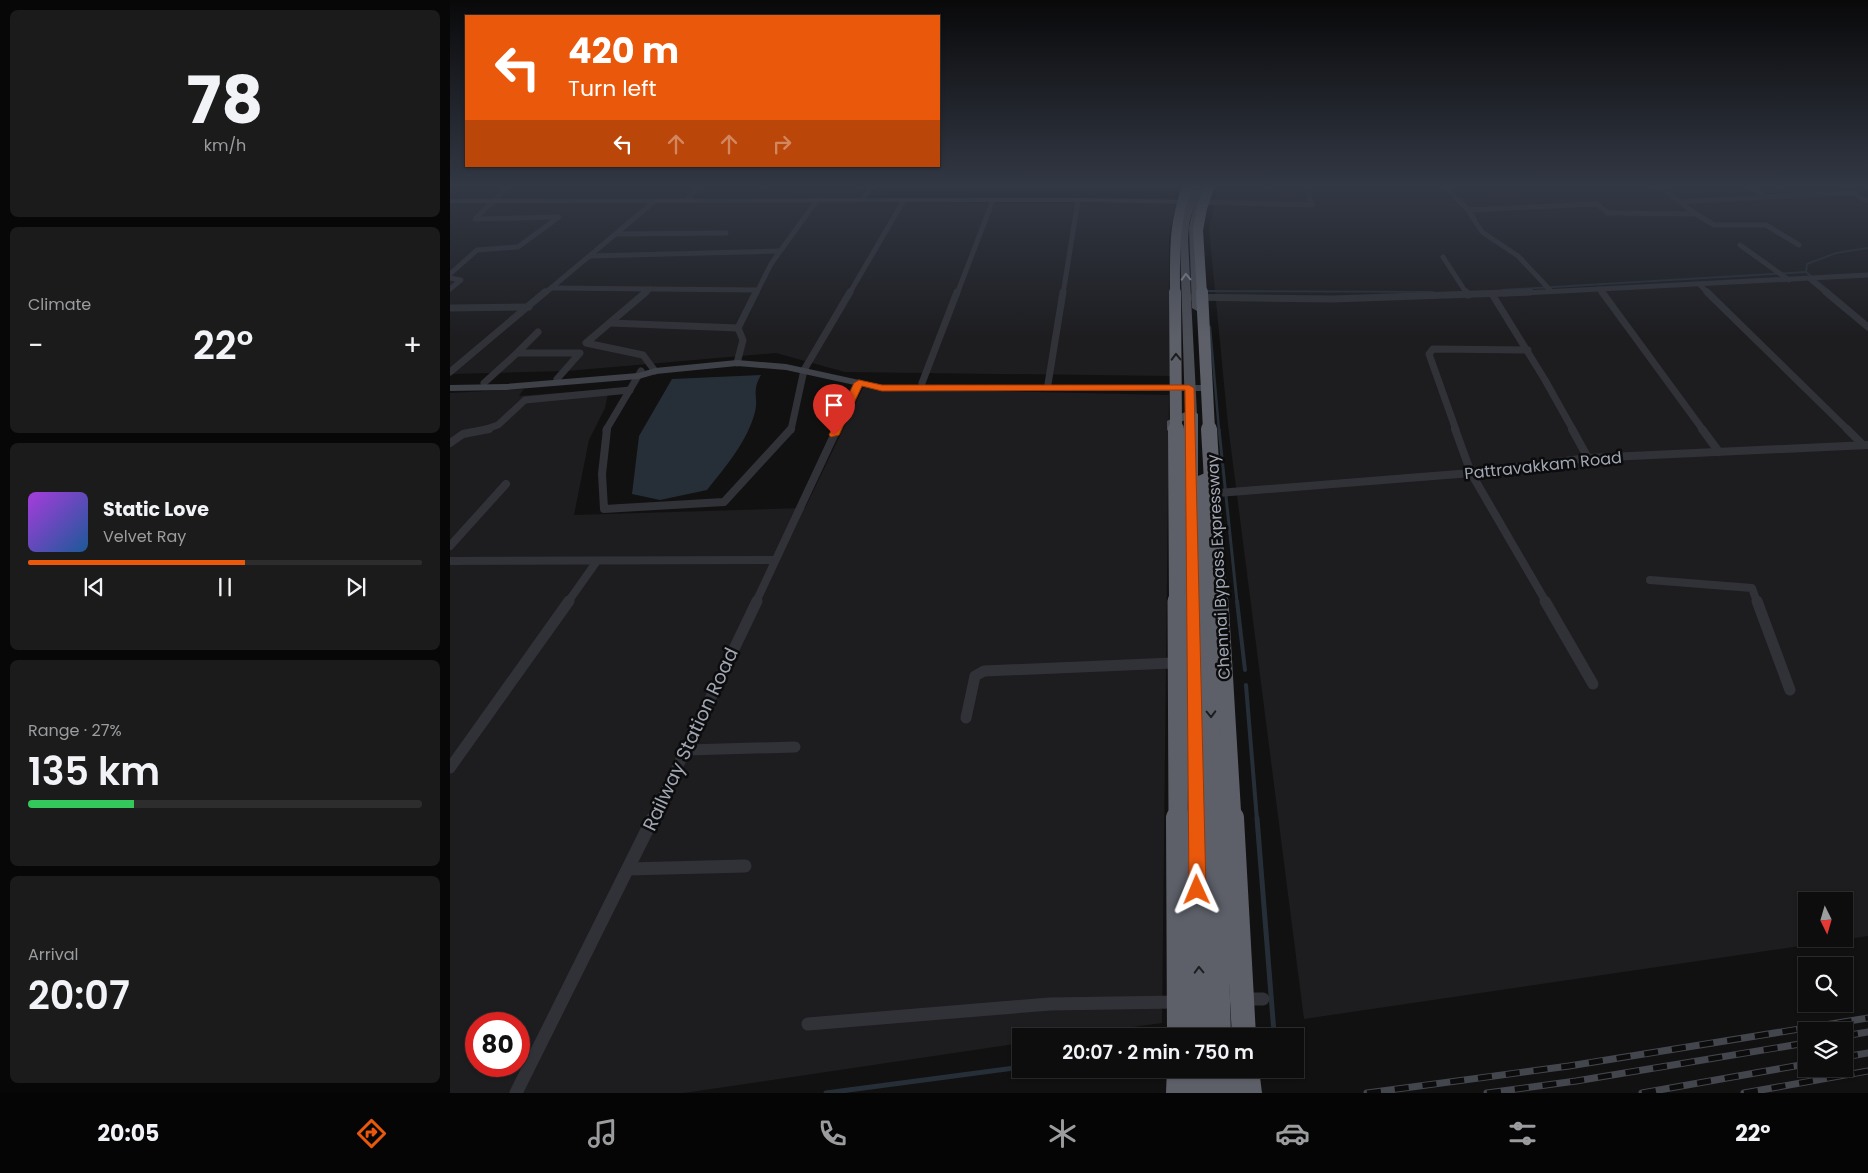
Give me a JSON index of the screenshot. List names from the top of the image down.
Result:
{
  "streets": {
    "highway": ["Chennai Bypass Expressway"],
    "street": ["Pattravakkam Road", "Railway Station Road"]
  },
  "north": "bottom",
  "page": {
    "tile": [
      ["78", "km/h"],
      "Climate",
      ["Range · 27%", "135 km"],
      ["Arrival", "20:07"]
    ],
    "turn": ["420 m", "Turn left"],
    "heat": ["−", "22°", "+"],
    "song": ["Static Love", "Velvet Ray"],
    "limit": "80",
    "trip": "20:07 · 2 min · 750 m",
    "tabs": ["20:05", "22°"]
  }
}
